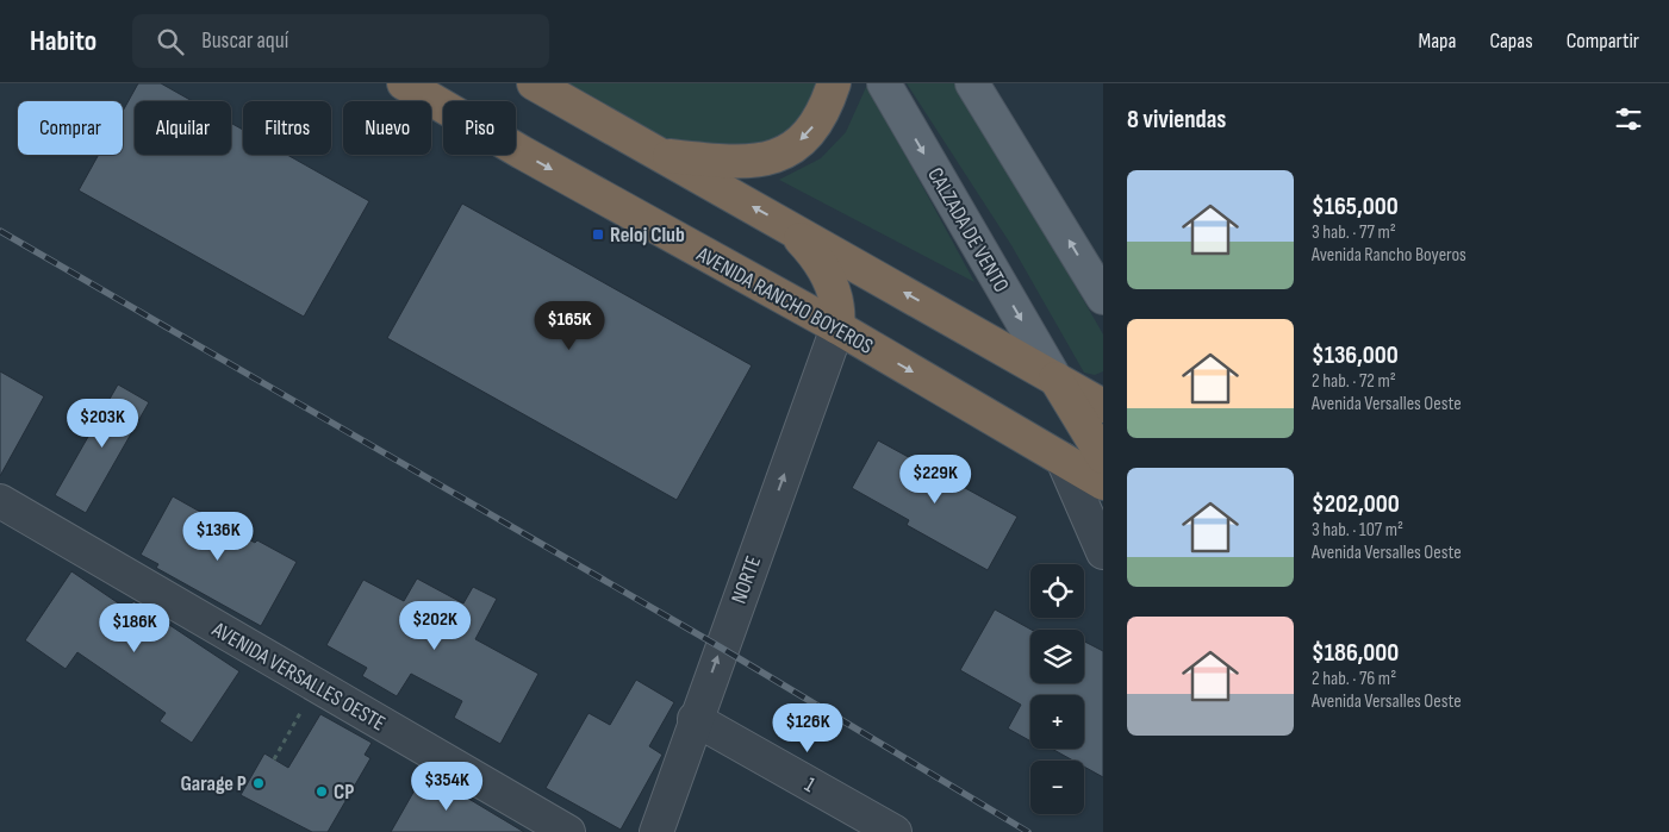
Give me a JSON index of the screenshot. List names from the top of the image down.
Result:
{
  "streets": {
    "highway": ["AVENIDA RANCHO BOYEROS"],
    "main road": ["CALZADA DE VENTO"],
    "street": ["NORTE", "AVENIDA VERSALLES OESTE", "1"]
  },
  "crossings": [
    ["AVENIDA RANCHO BOYEROS", "NORTE"],
    ["NORTE", "1"]
  ],
  "one_way": ["NORTE"],
  "places": {
    "transit": ["Reloj Club"],
    "other": ["Garage P", "CP"]
  },
  "page": {
    "header": "Habito",
    "search": "Buscar aquí",
    "nav": ["Mapa", "Capas", "Compartir"],
    "heading": "8 viviendas",
    "chip": [
      "Comprar",
      "Alquilar",
      "Filtros",
      "Nuevo",
      "Piso"
    ],
    "list": [
      {
        "name": "$165,000",
        "note": "3 hab. · 77 m² · Avenida Rancho Boyeros"
      },
      {
        "name": "$136,000",
        "note": "2 hab. · 72 m² · Avenida Versalles Oeste"
      },
      {
        "name": "$202,000",
        "note": "3 hab. · 107 m² · Avenida Versalles Oeste"
      },
      {
        "name": "$186,000",
        "note": "2 hab. · 76 m² · Avenida Versalles Oeste"
      }
    ],
    "price": [
      "$165K",
      "$203K",
      "$229K",
      "$136K",
      "$202K",
      "$186K",
      "$126K",
      "$354K"
    ],
    "map_buttons": ["+", "−"]
  }
}
